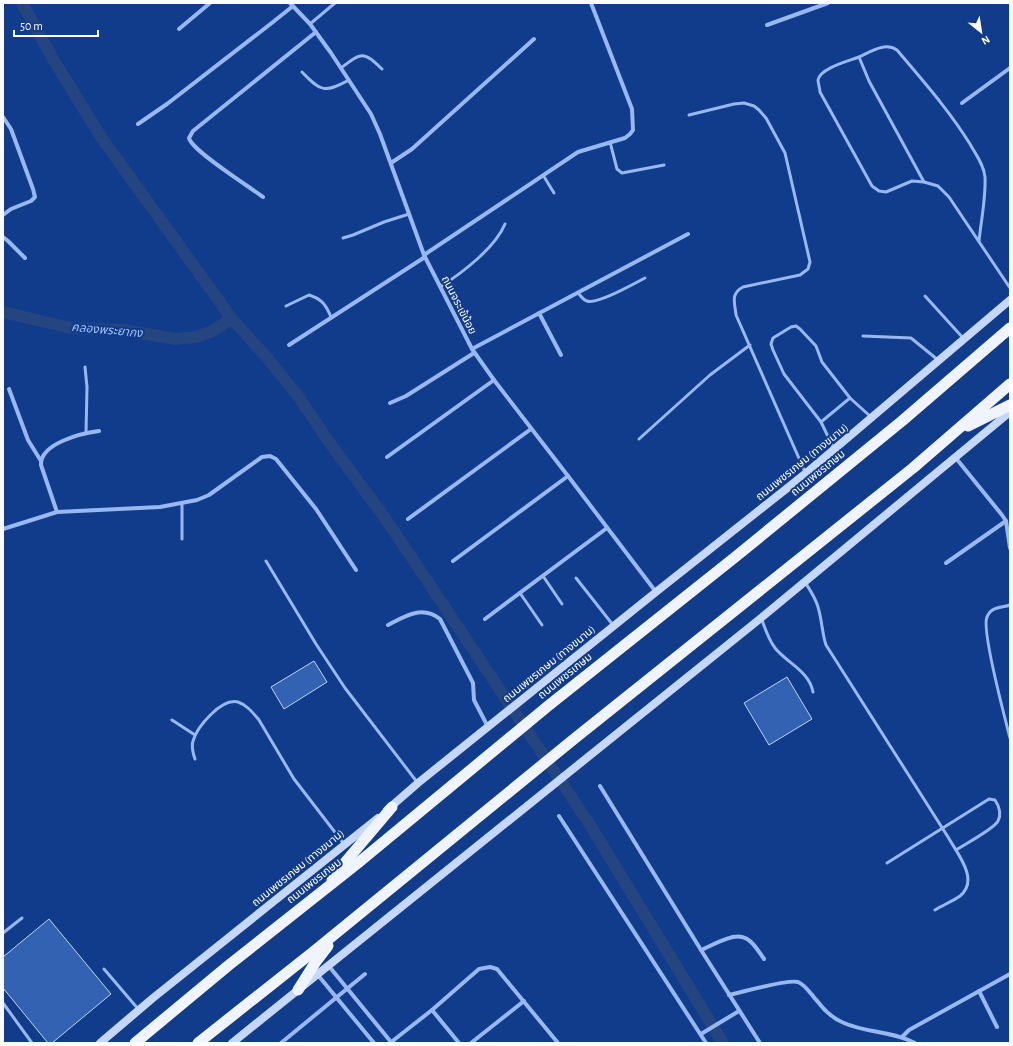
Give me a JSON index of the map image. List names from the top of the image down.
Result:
{
  "streets": {
    "highway": ["ถนนเพชรเกษม"],
    "main road": ["ถนนเพชรเกษม (ทางขนาน)"],
    "street": ["ถนนจระเข้น้อย"]
  },
  "crossings": [
    ["ถนนจระเข้น้อย", "ถนนเพชรเกษม (ทางขนาน)"]
  ],
  "water": ["คลองพระยากง"],
  "scale_bar": "50 m",
  "north": "bottom right"
}
